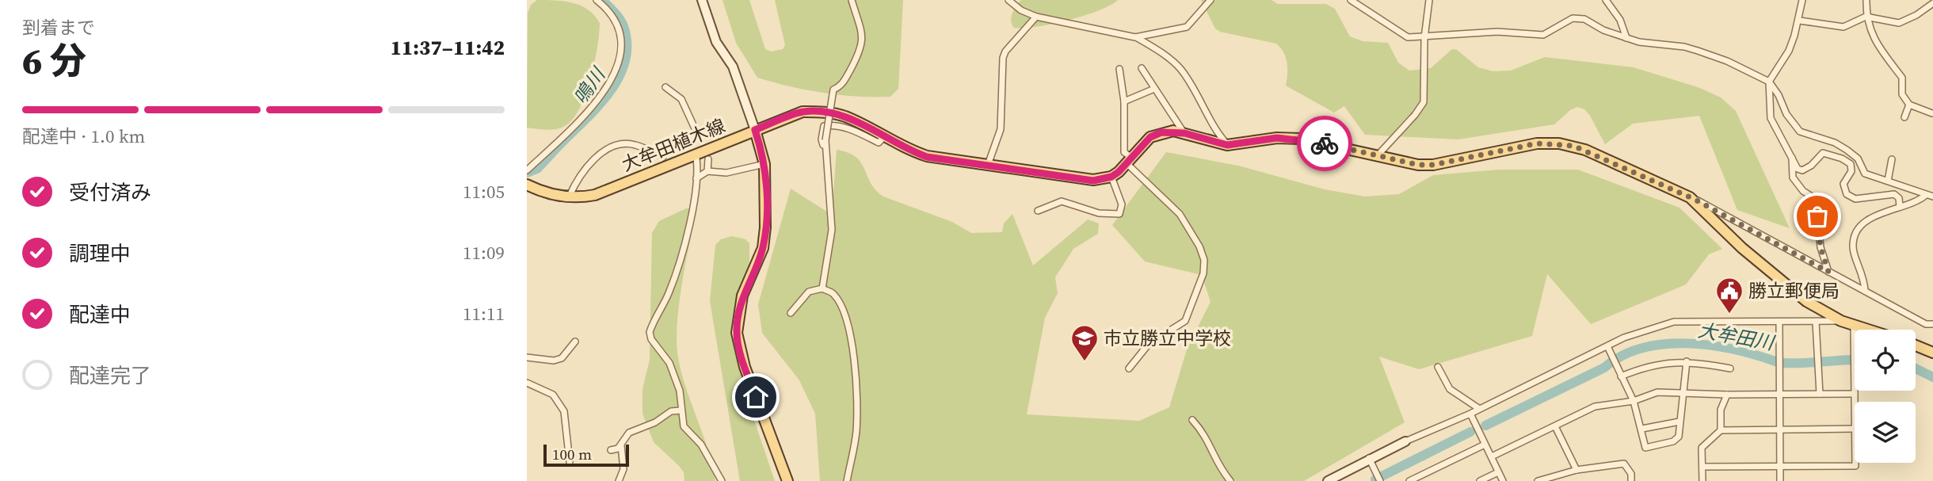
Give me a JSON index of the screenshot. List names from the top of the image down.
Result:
{
  "streets": {
    "main road": ["大牟田植木線"]
  },
  "water": ["鳴川", "大牟田川"],
  "places": {
    "public building": ["勝立郵便局"],
    "school or university": ["市立勝立中学校"]
  },
  "scale_bar": "100 m",
  "page": {
    "heading": ["6 分", "到着まで", "11:37–11:42"],
    "bar": "配達中 · 1.0 km",
    "list": [
      ["受付済み", "11:05"],
      ["調理中", "11:09"],
      ["配達中", "11:11"],
      "配達完了"
    ],
    "scale": "100 m"
  }
}
